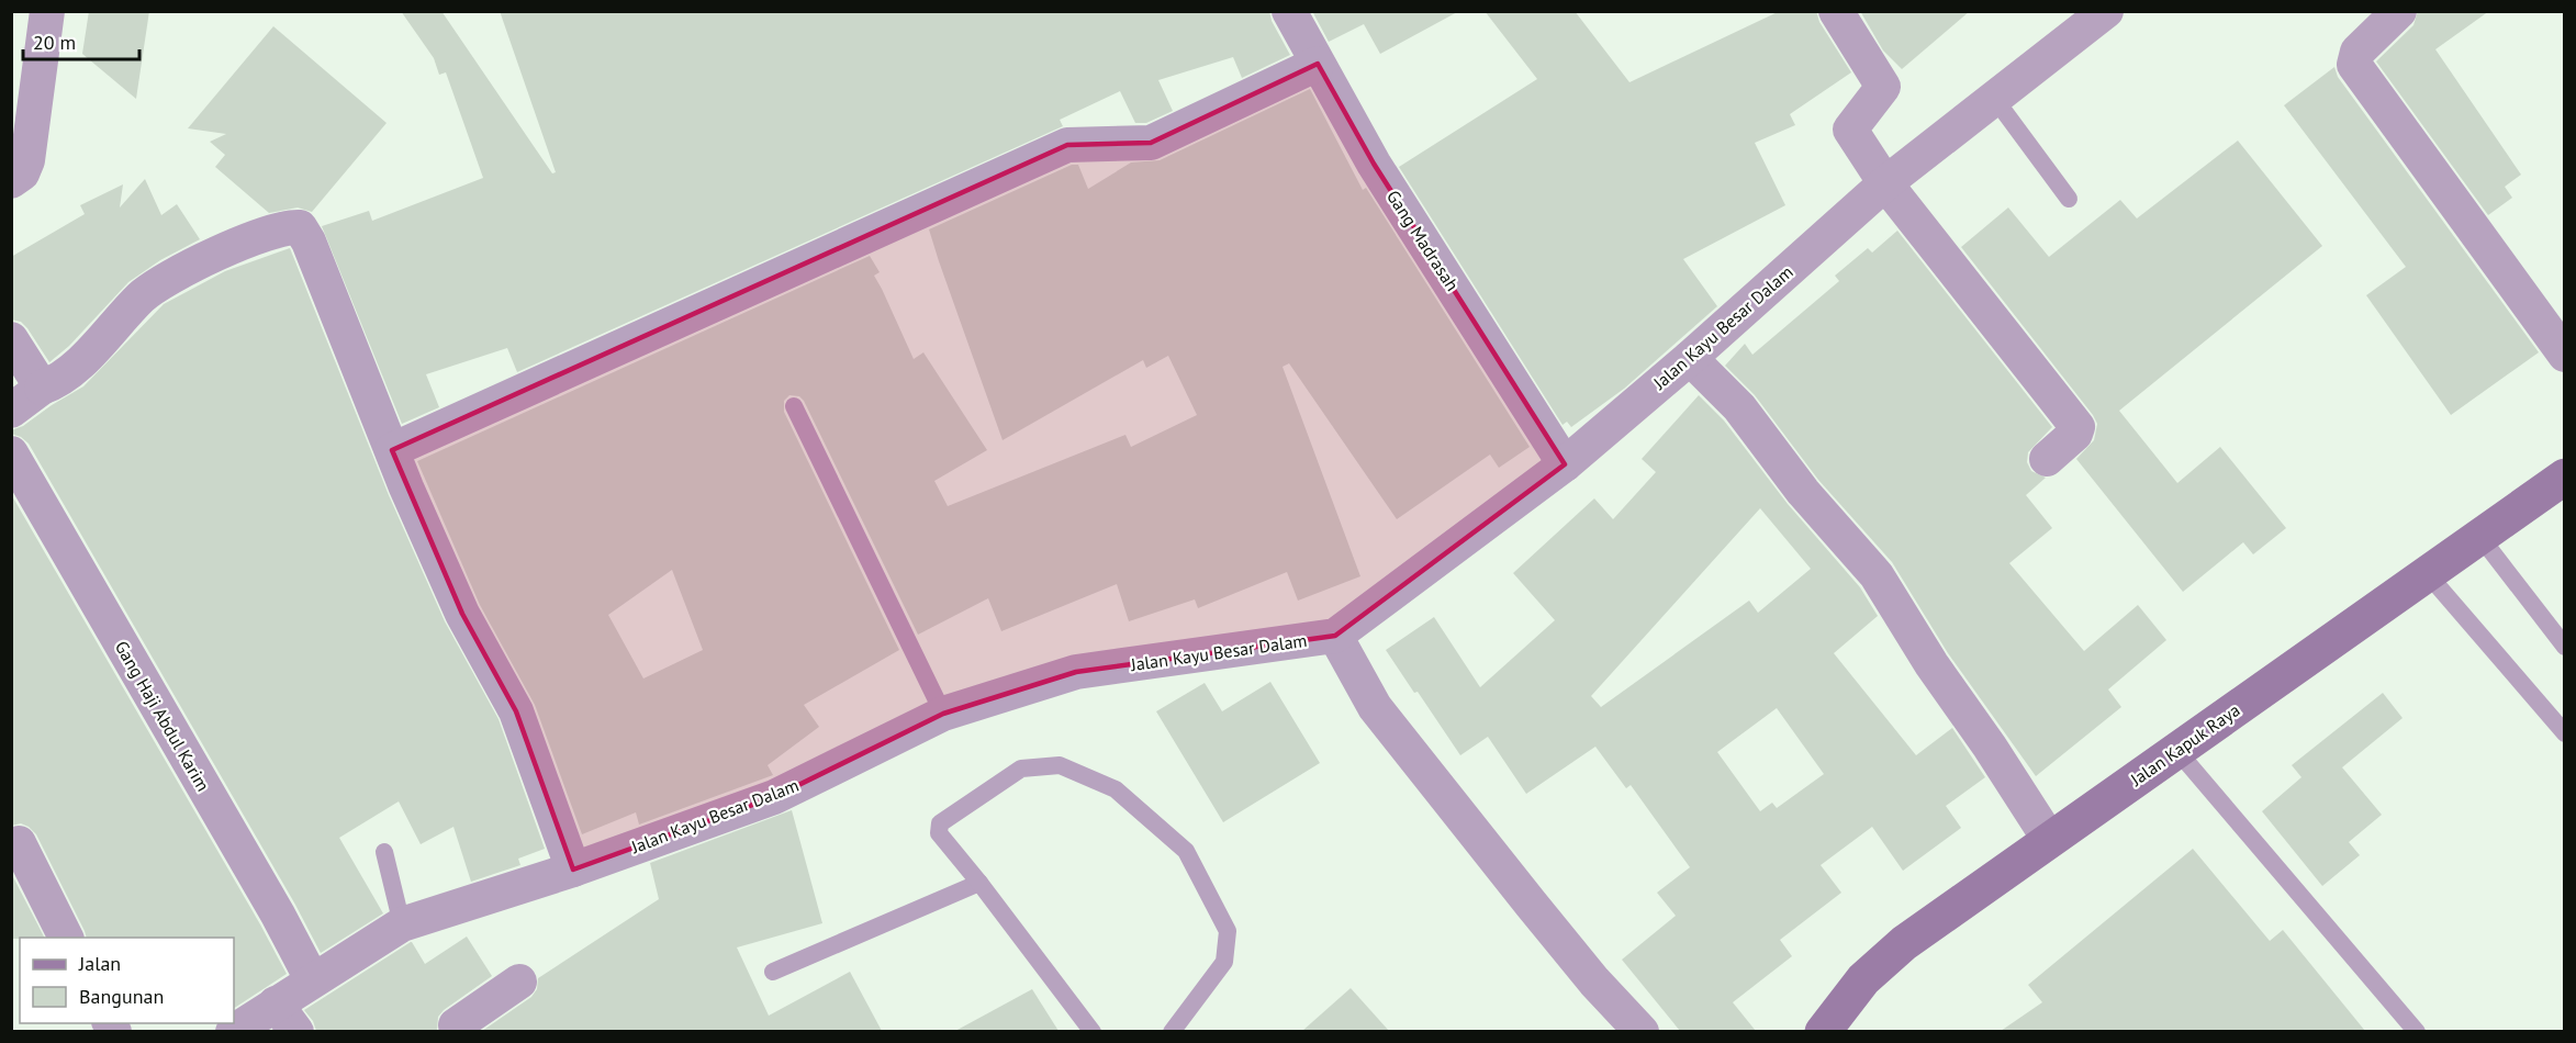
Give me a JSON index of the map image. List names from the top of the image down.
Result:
{
  "streets": {
    "main road": ["Jalan Kapuk Raya"],
    "street": ["Gang Madrasah", "Jalan Kayu Besar Dalam", "Gang Haji Abdul Karim"]
  },
  "crossings": [
    ["Gang Madrasah", "Jalan Kayu Besar Dalam"],
    ["Jalan Kayu Besar Dalam", "Gang Haji Abdul Karim"]
  ],
  "legend": ["Jalan", "Bangunan"],
  "scale_bar": "20 m"
}
